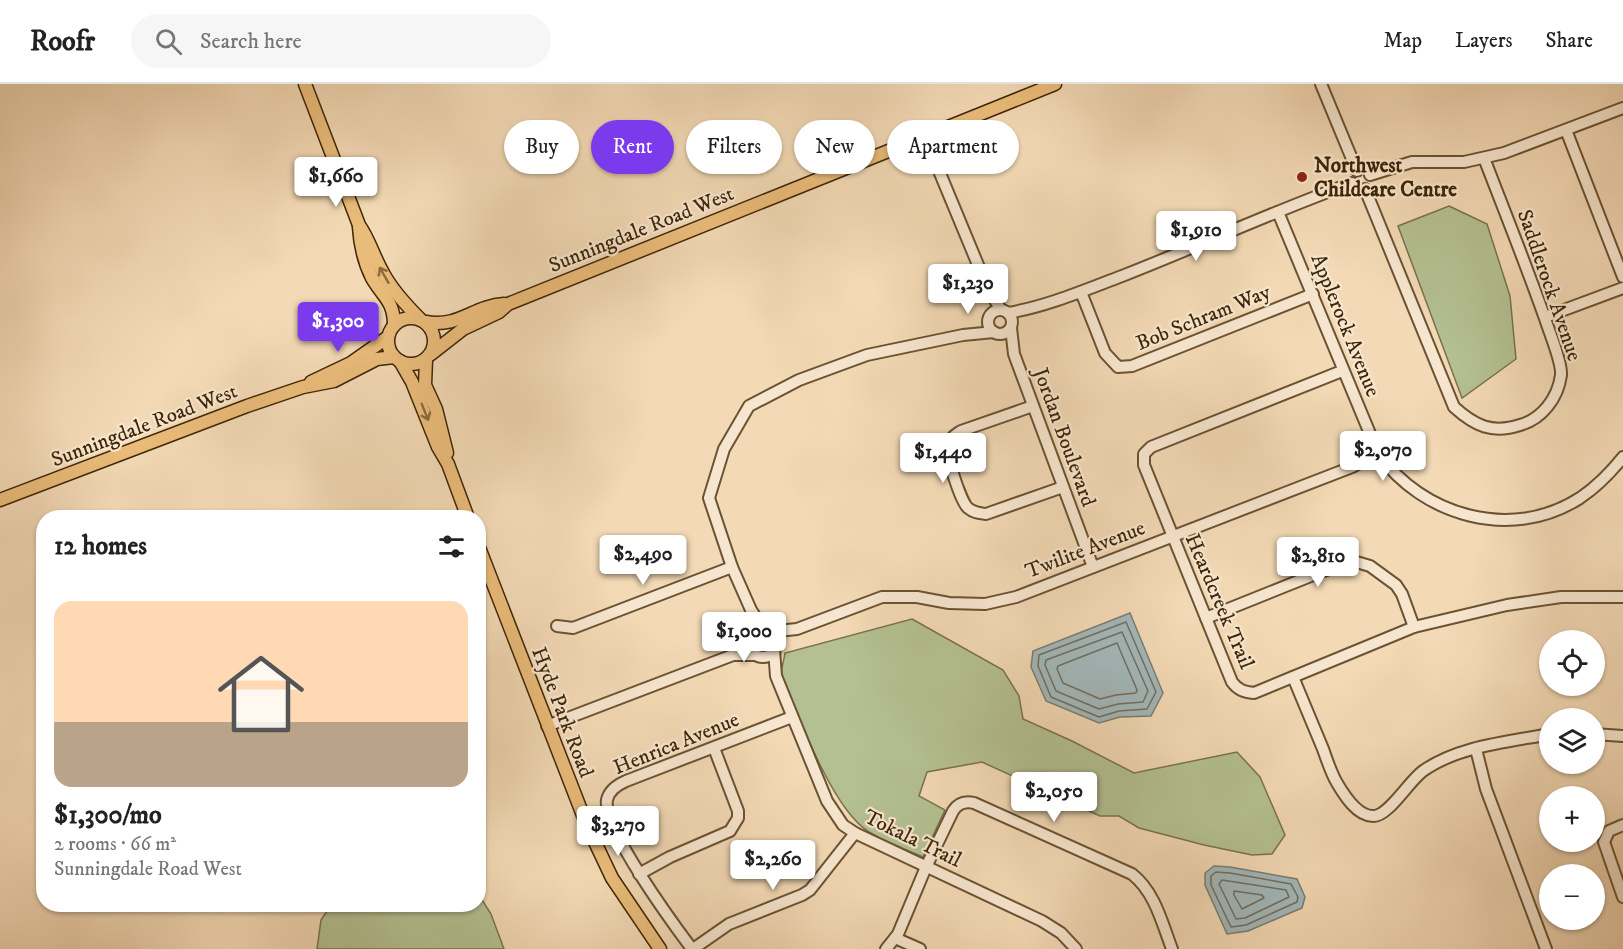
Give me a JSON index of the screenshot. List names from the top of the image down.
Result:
{
  "streets": {
    "main road": ["Sunningdale Road West", "Hyde Park Road"],
    "street": [
      "Saddlerock Avenue",
      "Bob Schram Way",
      "Applerock Avenue",
      "Jordan Boulevard",
      "Twilite Avenue",
      "Heardcreek Trail",
      "Henrica Avenue",
      "Tokala Trail"
    ]
  },
  "crossings": [
    ["Bob Schram Way", "Applerock Avenue"],
    ["Applerock Avenue", "Twilite Avenue"],
    ["Applerock Avenue", "Heardcreek Trail"],
    ["Jordan Boulevard", "Twilite Avenue"],
    ["Twilite Avenue", "Heardcreek Trail"],
    ["Twilite Avenue", "Tokala Trail"],
    ["Henrica Avenue", "Tokala Trail"]
  ],
  "places": ["Northwest Childcare Centre"],
  "page": {
    "header": "Roofr",
    "search": "Search here",
    "nav": ["Map", "Layers", "Share"],
    "chip": [
      "Buy",
      "Rent",
      "Filters",
      "New",
      "Apartment"
    ],
    "price": [
      "$1,660",
      "$1,910",
      "$1,230",
      "$1,300",
      "$2,070",
      "$1,440",
      "$2,490",
      "$2,810",
      "$1,000",
      "$2,050",
      "$3,270",
      "$2,260"
    ],
    "heading": "12 homes",
    "list": [
      {
        "name": "$1,300/mo",
        "note": "2 rooms · 66 m² · Sunningdale Road West"
      }
    ],
    "map_buttons": ["+", "−"]
  }
}
